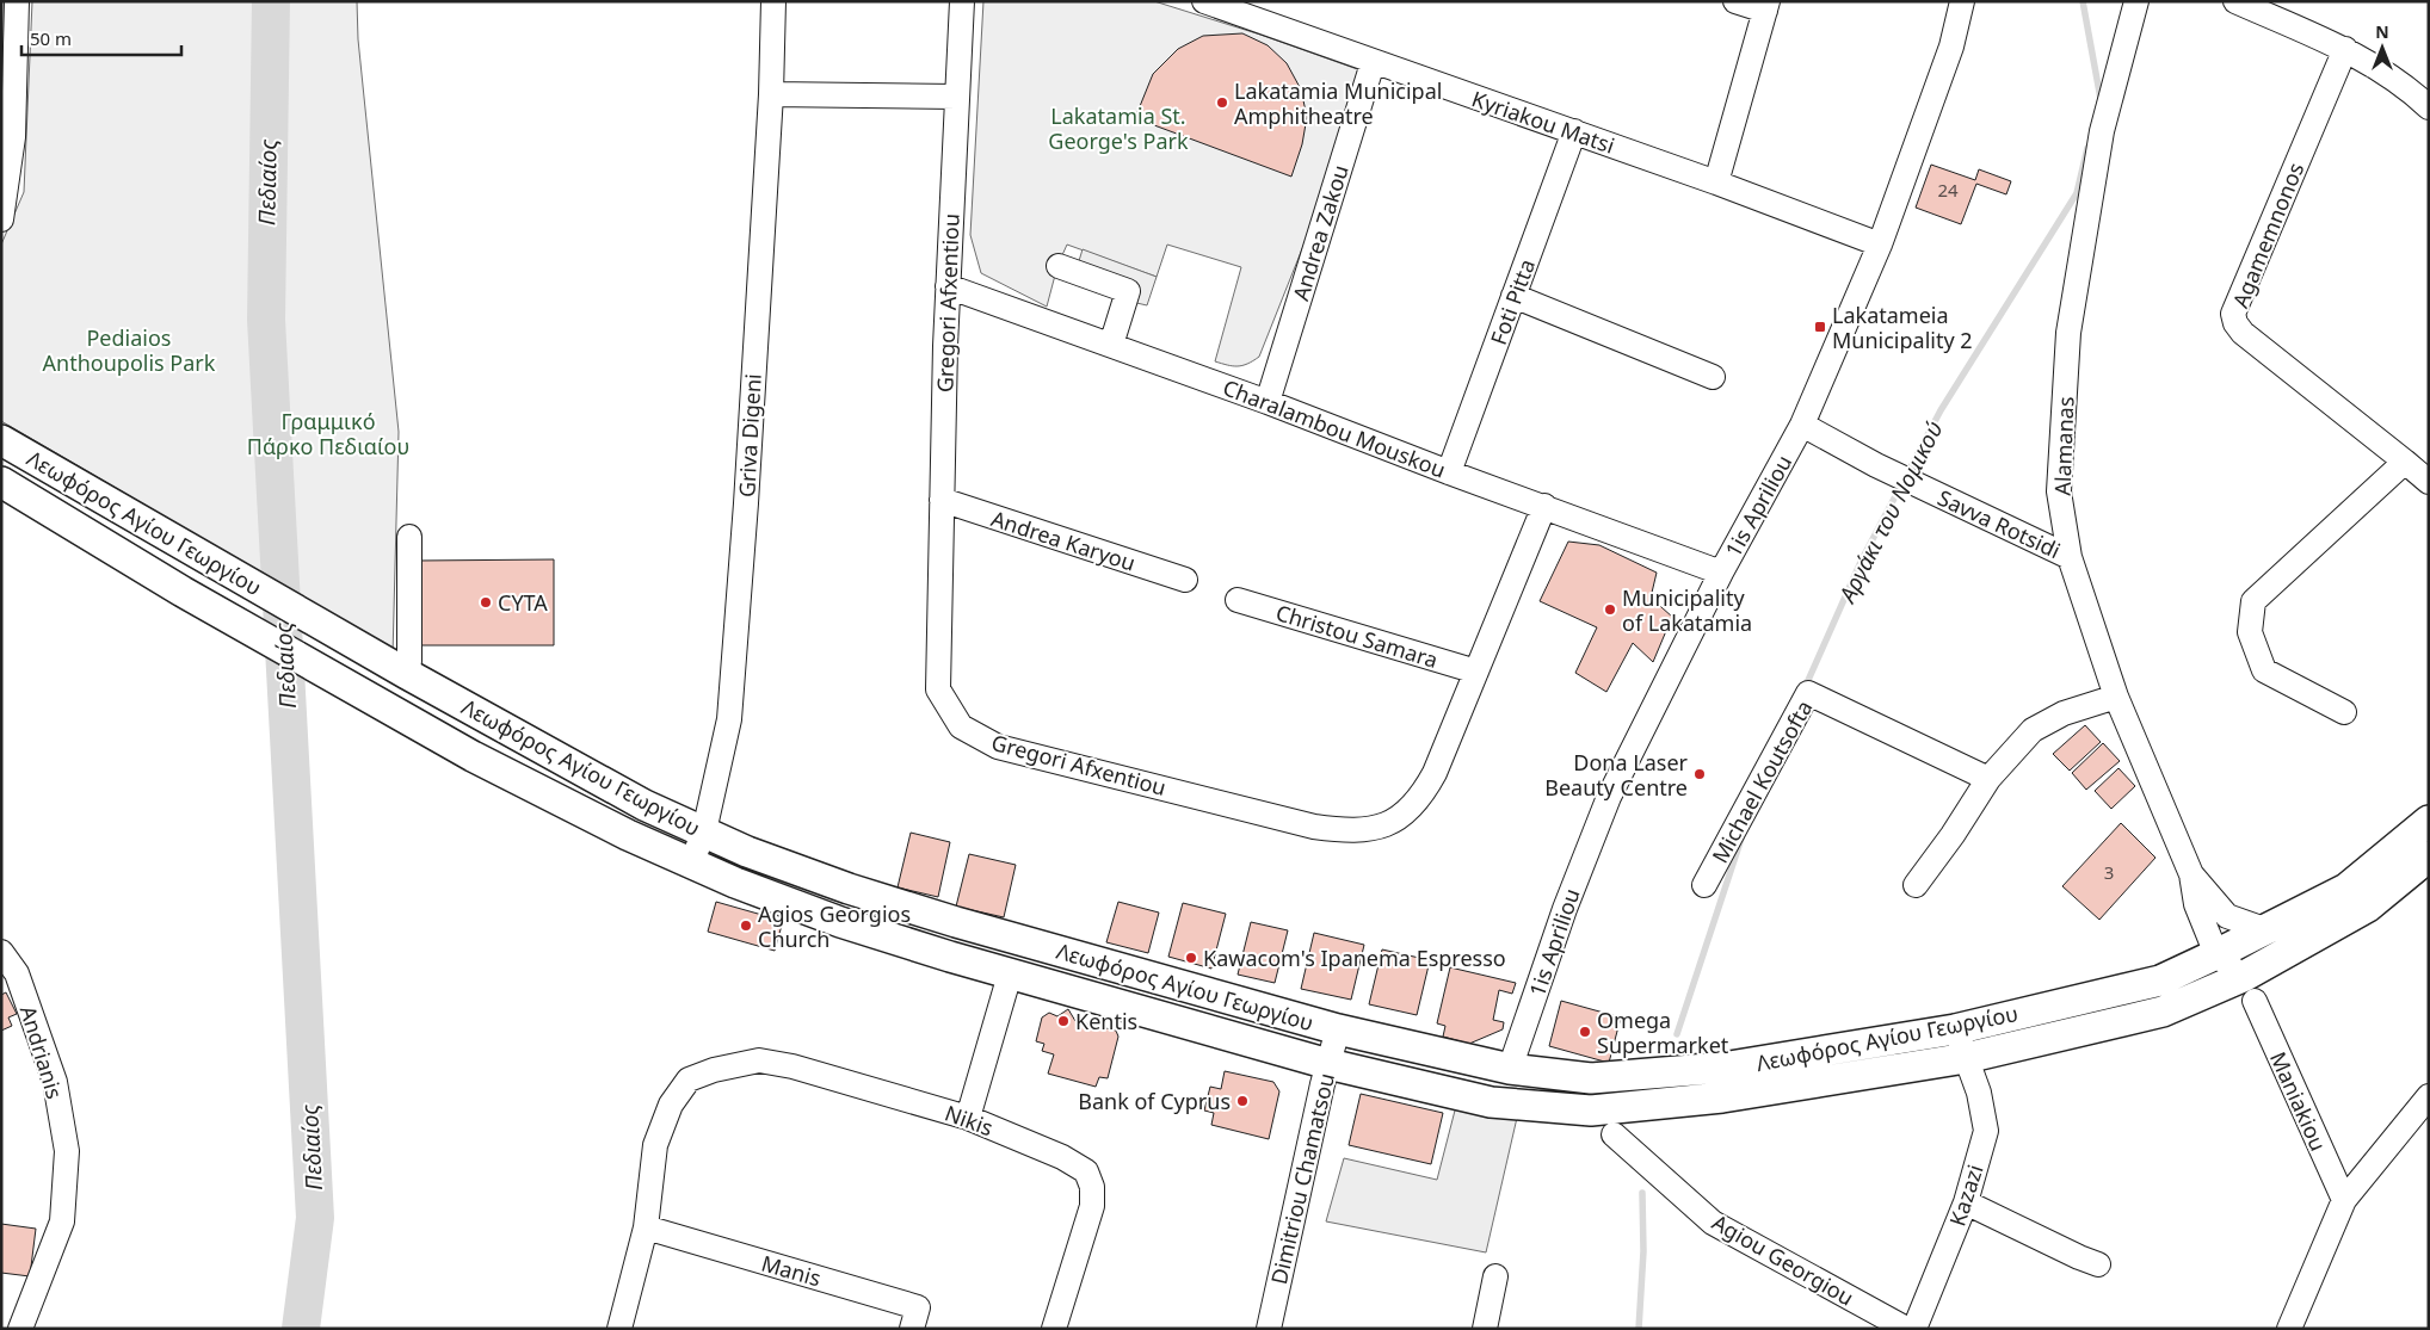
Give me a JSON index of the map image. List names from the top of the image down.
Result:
{
  "streets": {
    "main road": ["Λεωφόρος Αγίου Γεωργίου"],
    "street": [
      "Kyriakou Matsi",
      "Andrea Zakou",
      "Agamemnonos",
      "Foti Pitta",
      "Gregori Afxentiou",
      "Charalambou Mouskou",
      "Griva Digeni",
      "Alamanas",
      "1is Apriliou",
      "Savva Rotsidi",
      "Andrea Karyou",
      "Christou Samara",
      "Michael Koutsofta",
      "Andrianis",
      "Maniakiou",
      "Nikis",
      "Dimitriou Chamatsou",
      "Kazazi",
      "Agiou Georgiou",
      "Manis"
    ]
  },
  "crossings": [
    ["Kyriakou Matsi", "Andrea Zakou"],
    ["Kyriakou Matsi", "Foti Pitta"],
    ["Kyriakou Matsi", "1is Apriliou"],
    ["Andrea Zakou", "Charalambou Mouskou"],
    ["Foti Pitta", "Charalambou Mouskou"],
    ["Gregori Afxentiou", "Charalambou Mouskou"],
    ["Gregori Afxentiou", "Andrea Karyou"],
    ["Gregori Afxentiou", "Christou Samara"],
    ["Charalambou Mouskou", "1is Apriliou"],
    ["Griva Digeni", "Λεωφόρος Αγίου Γεωργίου"],
    ["Alamanas", "Λεωφόρος Αγίου Γεωργίου"],
    ["Alamanas", "Savva Rotsidi"],
    ["1is Apriliou", "Λεωφόρος Αγίου Γεωργίου"],
    ["1is Apriliou", "Savva Rotsidi"],
    ["Λεωφόρος Αγίου Γεωργίου", "Maniakiou"],
    ["Λεωφόρος Αγίου Γεωργίου", "Dimitriou Chamatsou"],
    ["Λεωφόρος Αγίου Γεωργίου", "Kazazi"],
    ["Nikis", "Manis"]
  ],
  "water": ["Πεδιαίος", "Αργάκι του Νομικού"],
  "parks": ["Lakatamia St. George's Park", "Pediaios Anthoupolis Park", "Γραμμικό Πάρκο Πεδιαίου"],
  "places": {
    "other": [
      "Lakatamia Municipal Amphitheatre",
      "CYTA",
      "Municipality of Lakatamia",
      "Dona Laser Beauty Centre",
      "Agios Georgios Church",
      "Kawacom's Ipanema Espresso",
      "Kentis",
      "Omega Supermarket",
      "Bank of Cyprus"
    ],
    "transit": ["Lakatameia Municipality 2"]
  },
  "house_numbers": ["24", "3"],
  "scale_bar": "50 m",
  "north": "top"
}
